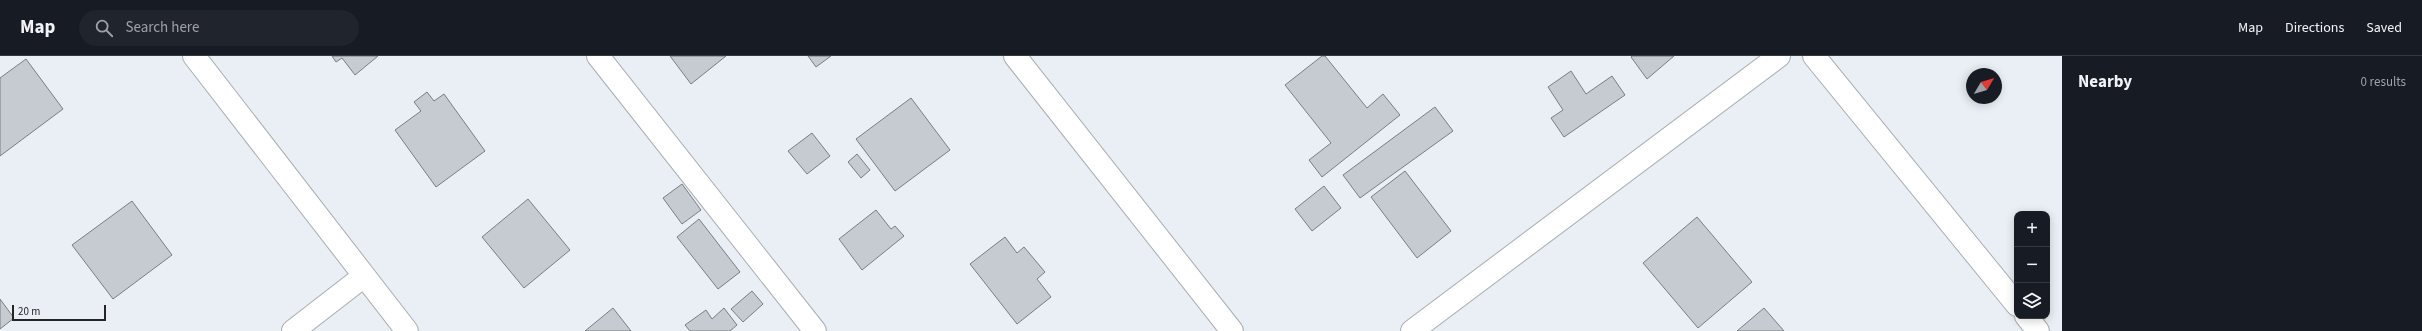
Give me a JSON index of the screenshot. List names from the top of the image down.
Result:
{
  "scale_bar": "20 m",
  "north": "top right",
  "page": {
    "header": "Map",
    "search": "Search here",
    "nav": ["Map", "Directions", "Saved"],
    "heading": ["Nearby", "0 results"],
    "map_buttons": ["+", "−"],
    "scale": "20 m"
  }
}
